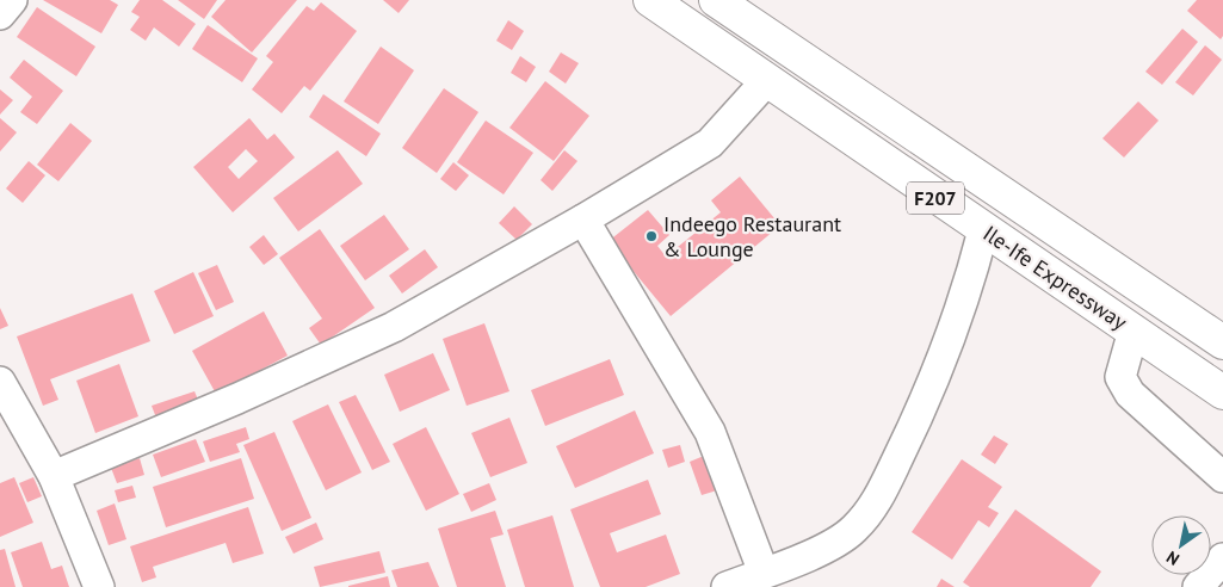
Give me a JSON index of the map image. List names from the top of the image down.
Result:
{
  "streets": {
    "main road": ["F207", "Ile-Ife Expressway"]
  },
  "places": ["Indeego Restaurant & Lounge"],
  "north": "bottom left"
}
